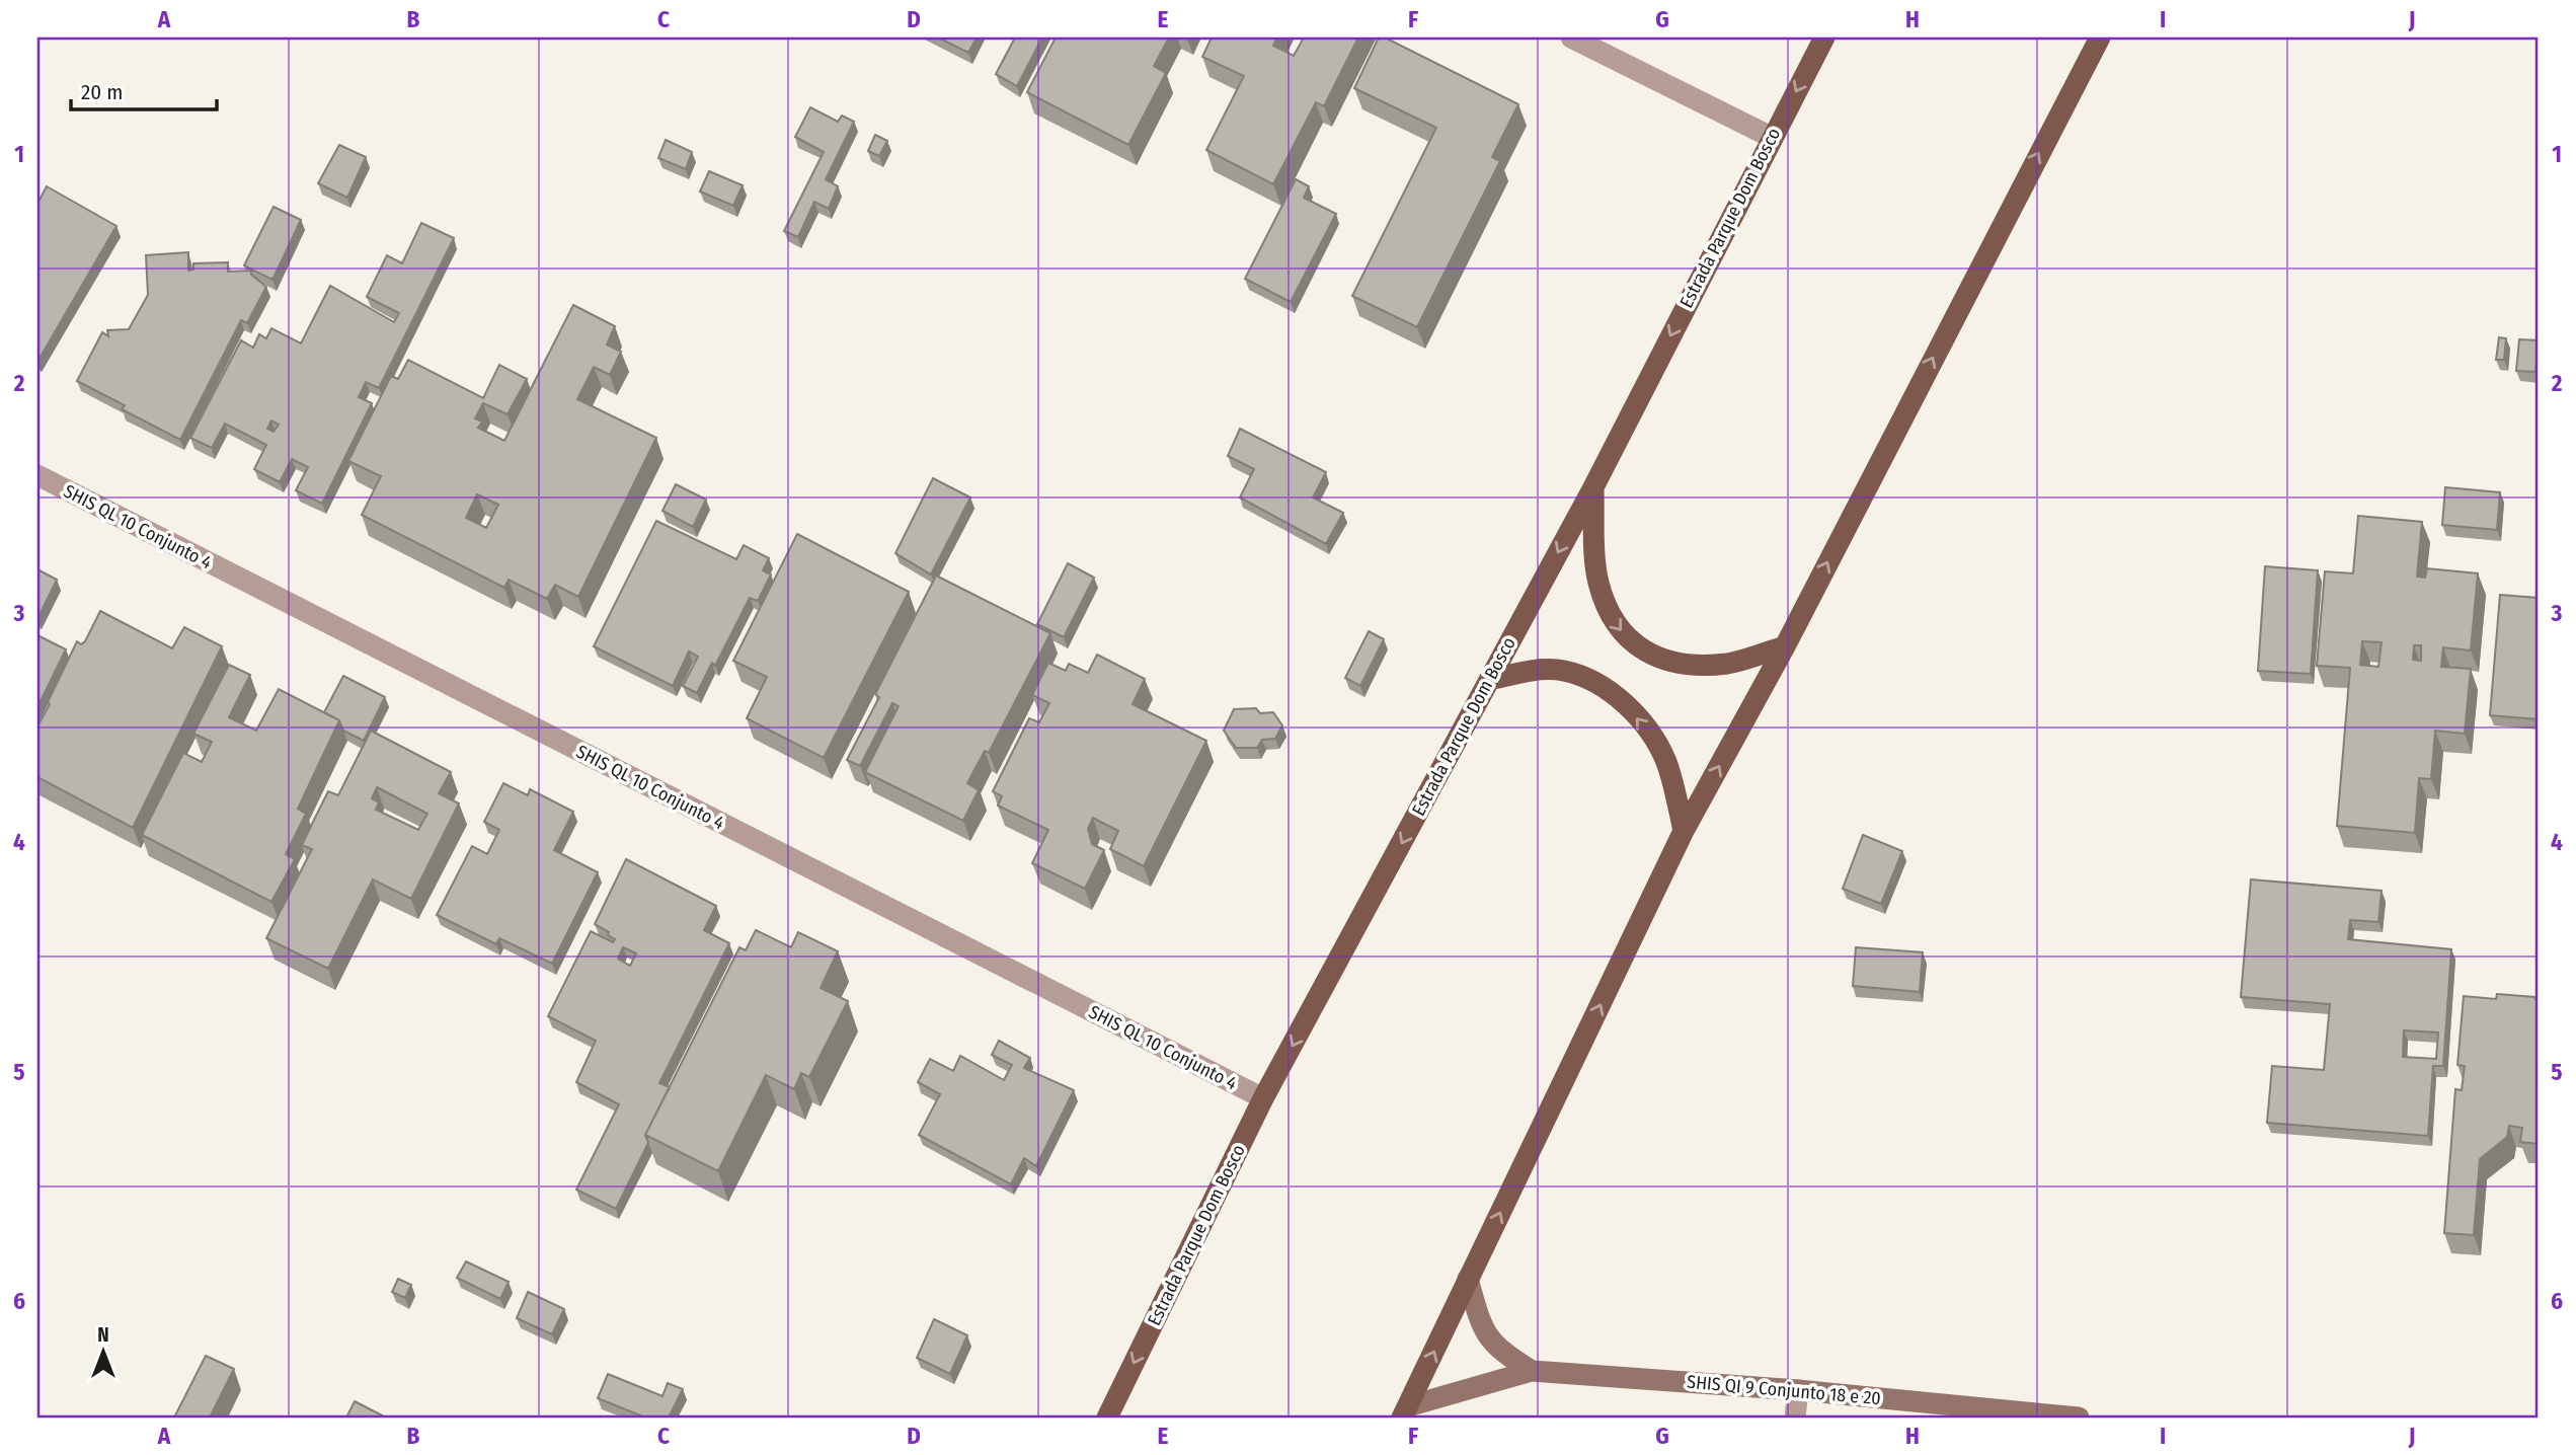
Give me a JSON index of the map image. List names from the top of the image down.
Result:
{
  "streets": {
    "main road": ["Estrada Parque Dom Bosco"],
    "street": ["SHIS QL 10 Conjunto 4", "SHIS QI 9 Conjunto 18 e 20"]
  },
  "crossings": [
    ["Estrada Parque Dom Bosco", "SHIS QL 10 Conjunto 4"]
  ],
  "one_way": ["Estrada Parque Dom Bosco"],
  "scale_bar": "20 m",
  "north": "top",
  "grid": {
    "columns": [
      "A",
      "B",
      "C",
      "D",
      "E",
      "F",
      "G",
      "H",
      "I",
      "J"
    ],
    "rows": [
      "1",
      "2",
      "3",
      "4",
      "5",
      "6"
    ]
  }
}
